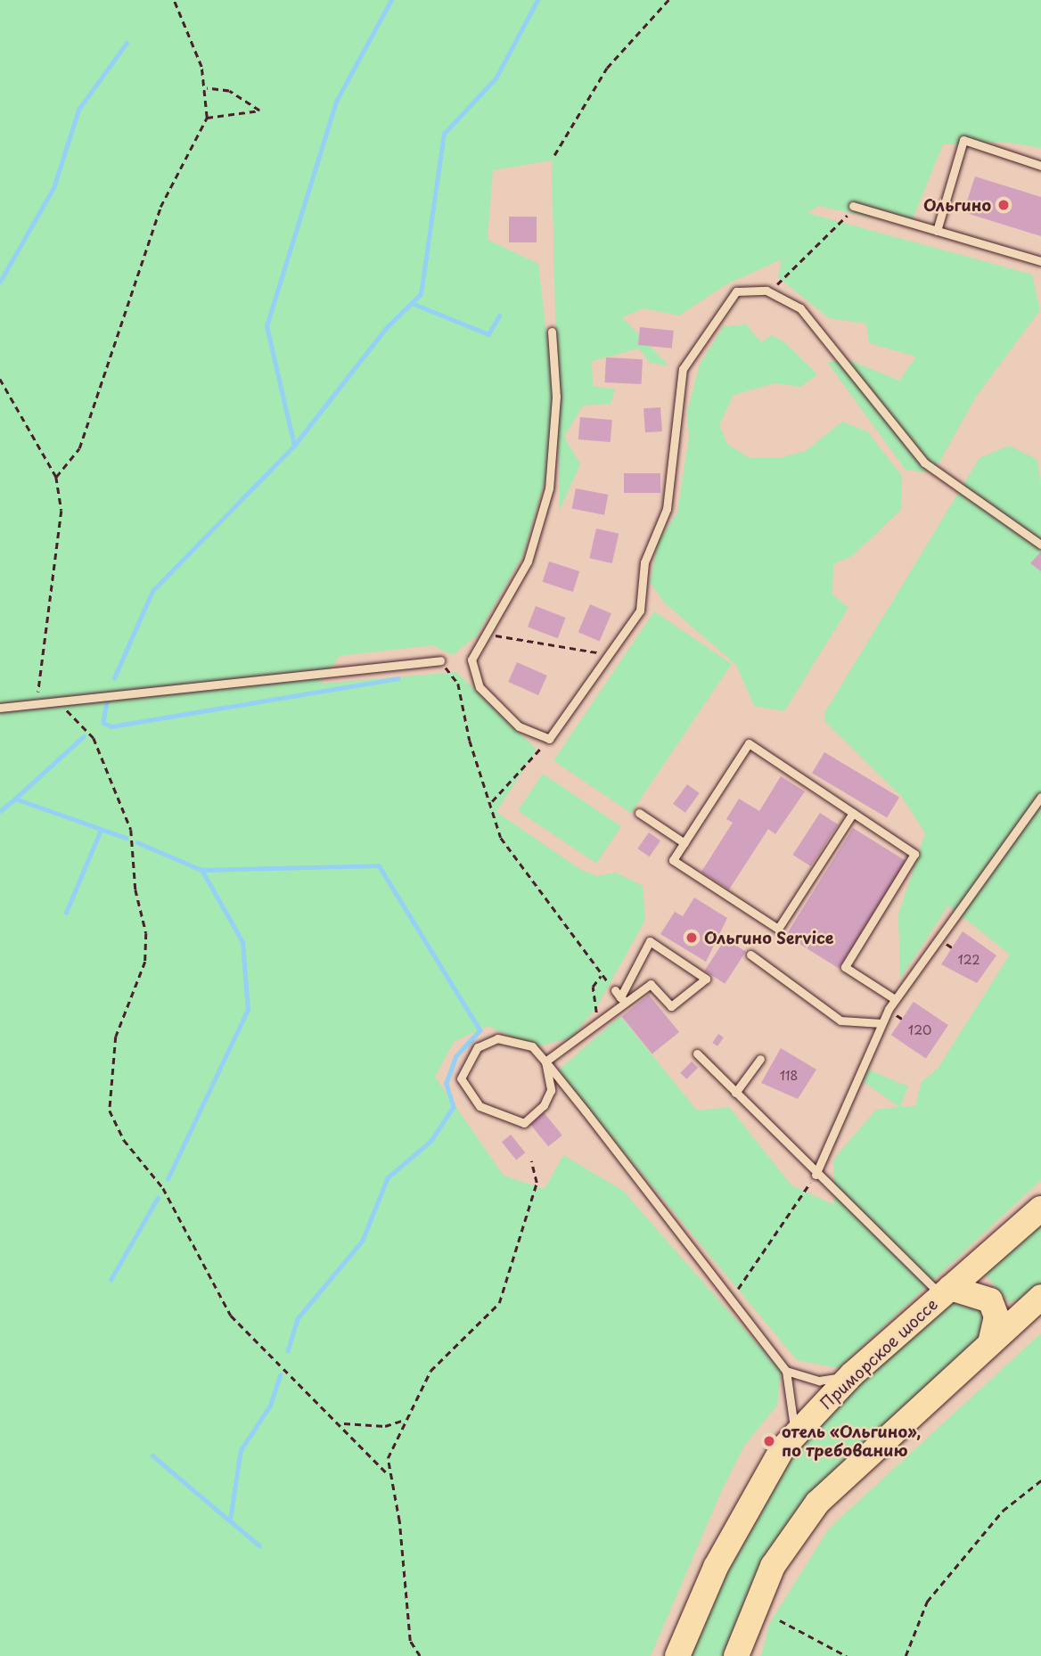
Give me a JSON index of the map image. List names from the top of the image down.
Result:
{
  "streets": {
    "main road": ["Приморское шоссе"]
  },
  "places": ["Ольгино", "Ольгино Service", "отель «Ольгино», по требованию"],
  "house_numbers": ["122", "120", "118"]
}
